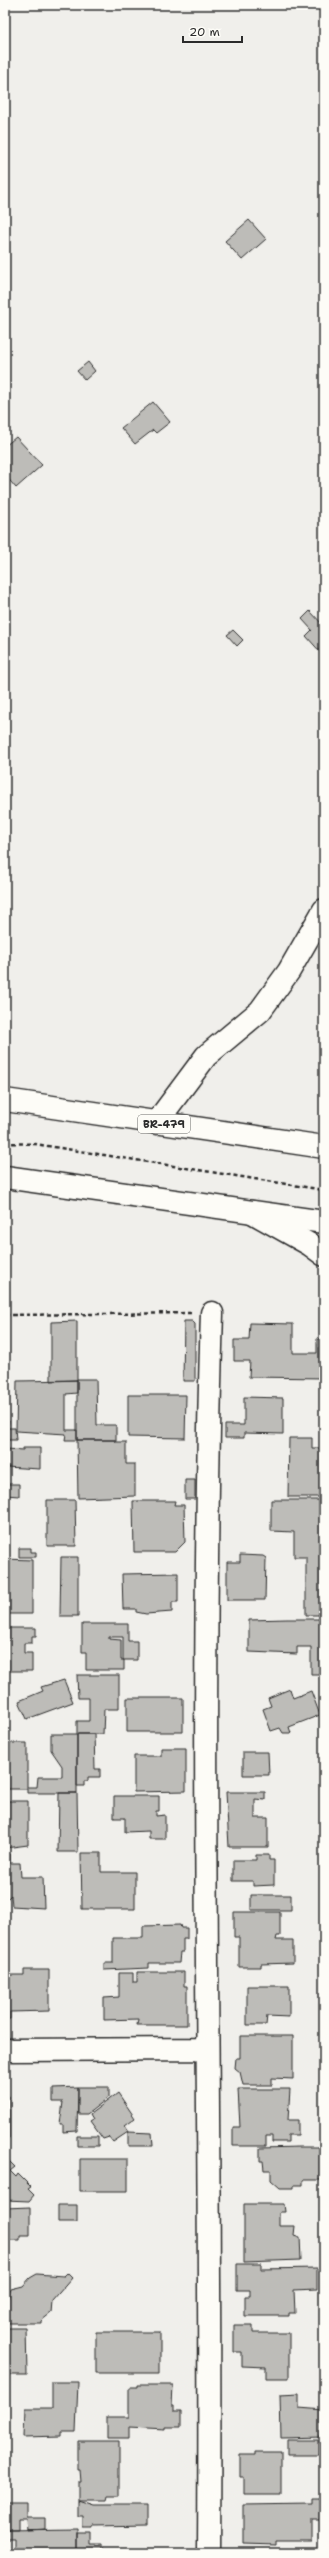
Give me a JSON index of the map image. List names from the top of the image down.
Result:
{
  "streets": {
    "street": ["BR-479"]
  },
  "scale_bar": "20 m"
}
